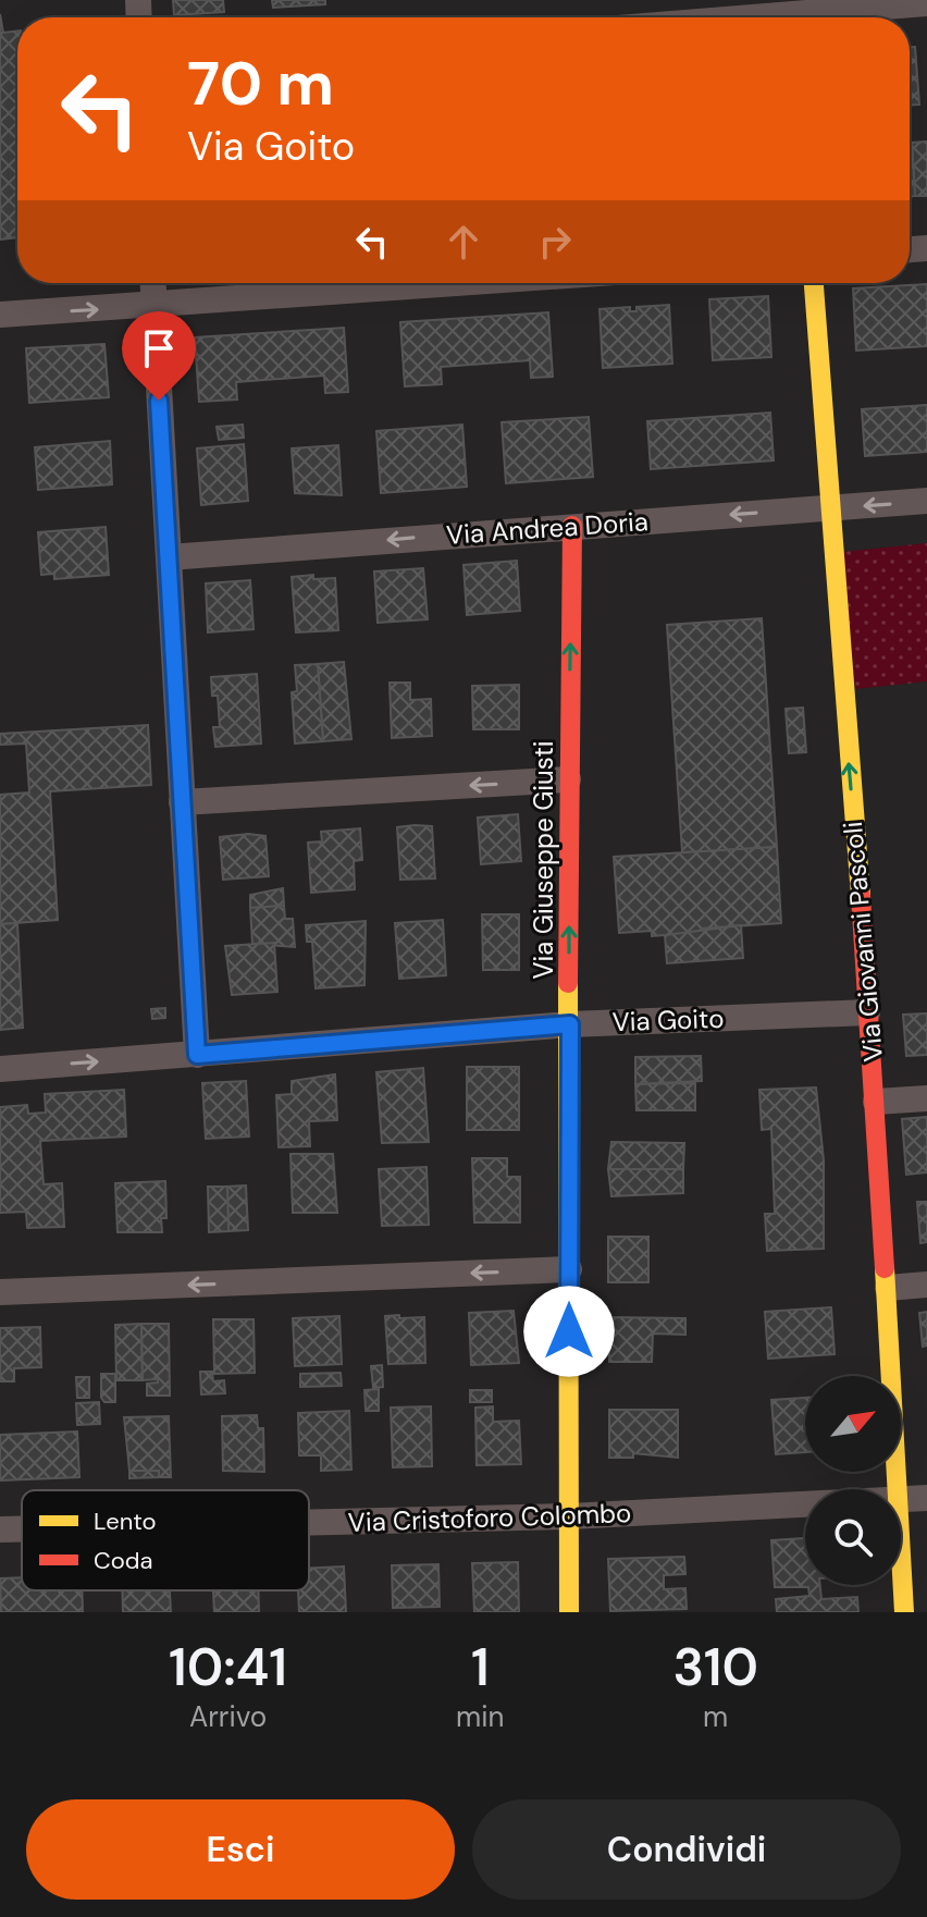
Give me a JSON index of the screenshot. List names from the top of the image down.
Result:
{
  "streets": {
    "street": [
      "Via Andrea Doria",
      "Via Giuseppe Giusti",
      "Via Giovanni Pascoli",
      "Via Goito",
      "Via Cristoforo Colombo"
    ]
  },
  "crossings": [
    ["Via Andrea Doria", "Via Giuseppe Giusti"],
    ["Via Andrea Doria", "Via Giovanni Pascoli"],
    ["Via Giuseppe Giusti", "Via Goito"],
    ["Via Giuseppe Giusti", "Via Cristoforo Colombo"],
    ["Via Giovanni Pascoli", "Via Goito"]
  ],
  "one_way": ["Via Andrea Doria", "Via Giuseppe Giusti", "Via Giovanni Pascoli"],
  "legend": ["Lento", "Coda"],
  "north": "top right",
  "page": {
    "turn": ["70 m", "Via Goito"],
    "eta": [
      "10:41",
      "Arrivo",
      "1",
      "min",
      "310",
      "m"
    ],
    "buttons": ["Esci", "Condividi"]
  }
}
